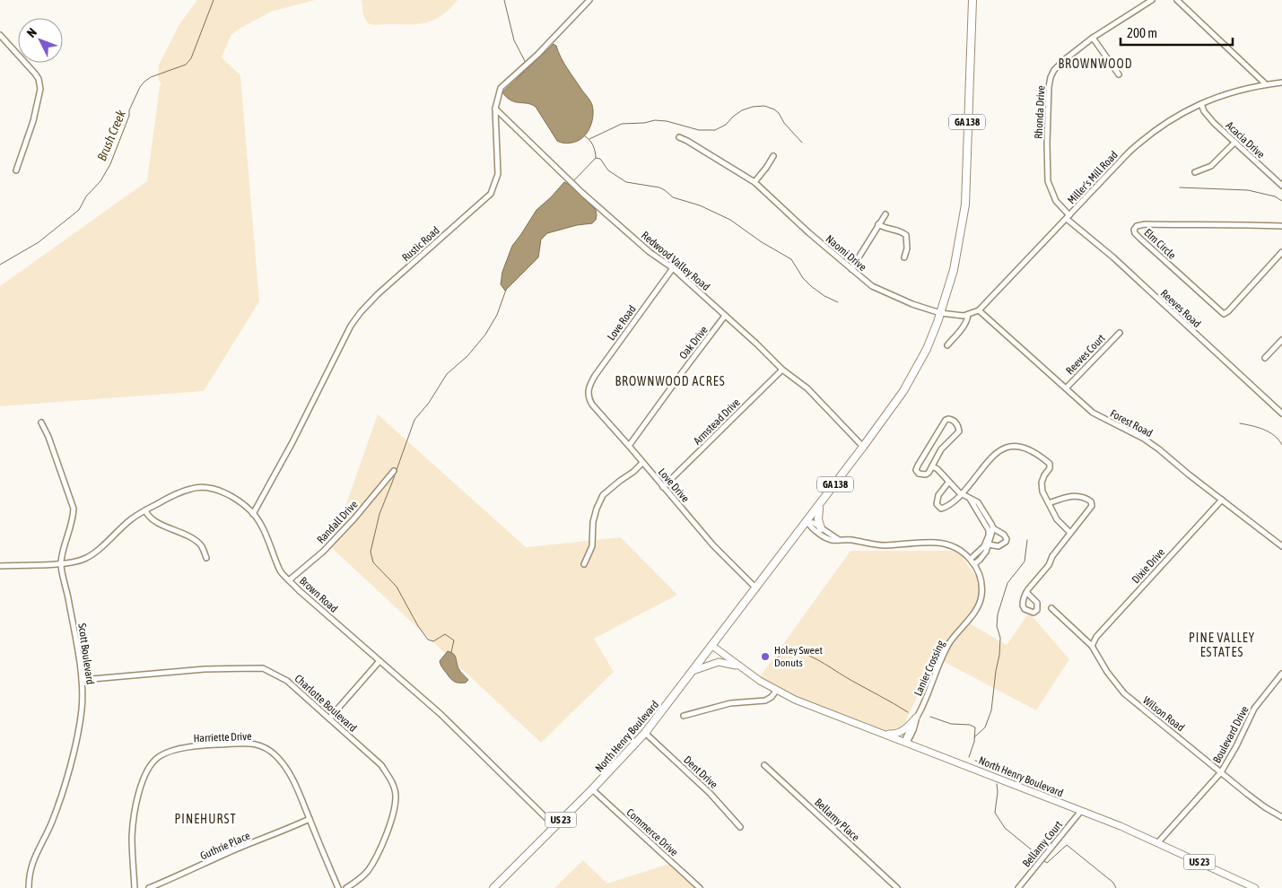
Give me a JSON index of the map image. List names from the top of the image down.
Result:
{
  "streets": {
    "highway": ["GA 138", "North Henry Boulevard", "US 23"],
    "street": [
      "Rhonda Drive",
      "Acacia Drive",
      "Miller's Mill Road",
      "Rustic Road",
      "Elm Circle",
      "Naomi Drive",
      "Redwood Valley Road",
      "Reeves Road",
      "Love Road",
      "Oak Drive",
      "Reeves Court",
      "Armstead Drive",
      "Forest Road",
      "Love Drive",
      "Randall Drive",
      "Dixie Drive",
      "Brown Road",
      "Scott Boulevard",
      "Lanier Crossing",
      "Charlotte Boulevard",
      "Wilson Road",
      "Boulevard Drive",
      "Harriette Drive",
      "Dent Drive",
      "Bellamy Place",
      "Commerce Drive",
      "Bellamy Court",
      "Guthrie Place"
    ]
  },
  "crossings": [
    ["Rhonda Drive", "Miller's Mill Road"],
    ["Rhonda Drive", "Reeves Road"],
    ["GA 138", "Miller's Mill Road"],
    ["GA 138", "Naomi Drive"],
    ["GA 138", "Redwood Valley Road"],
    ["GA 138", "Love Drive"],
    ["GA 138", "Lanier Crossing"],
    ["GA 138", "North Henry Boulevard"],
    ["Acacia Drive", "Miller's Mill Road"],
    ["Miller's Mill Road", "Naomi Drive"],
    ["Miller's Mill Road", "Reeves Road"],
    ["Miller's Mill Road", "Forest Road"],
    ["Rustic Road", "Redwood Valley Road"],
    ["Rustic Road", "Brown Road"],
    ["Redwood Valley Road", "Love Road"],
    ["Redwood Valley Road", "Oak Drive"],
    ["Redwood Valley Road", "Armstead Drive"],
    ["Love Road", "Love Drive"],
    ["Oak Drive", "Love Drive"],
    ["Reeves Court", "Forest Road"],
    ["Armstead Drive", "Love Drive"],
    ["Forest Road", "Dixie Drive"],
    ["Randall Drive", "Brown Road"],
    ["Dixie Drive", "Wilson Road"],
    ["Brown Road", "Scott Boulevard"],
    ["Brown Road", "North Henry Boulevard"],
    ["Scott Boulevard", "Charlotte Boulevard"],
    ["Lanier Crossing", "North Henry Boulevard"],
    ["Wilson Road", "Boulevard Drive"],
    ["Boulevard Drive", "North Henry Boulevard"],
    ["North Henry Boulevard", "Dent Drive"],
    ["North Henry Boulevard", "US 23"],
    ["North Henry Boulevard", "Commerce Drive"],
    ["North Henry Boulevard", "Bellamy Court"],
    ["Harriette Drive", "Guthrie Place"]
  ],
  "districts": [
    "BROWNWOOD",
    "BROWNWOOD ACRES",
    "PINE VALLEY ESTATES",
    "PINEHURST"
  ],
  "water": ["Brush Creek"],
  "places": ["Holey Sweet Donuts"],
  "scale_bar": "200 m",
  "north": "top left"
}
